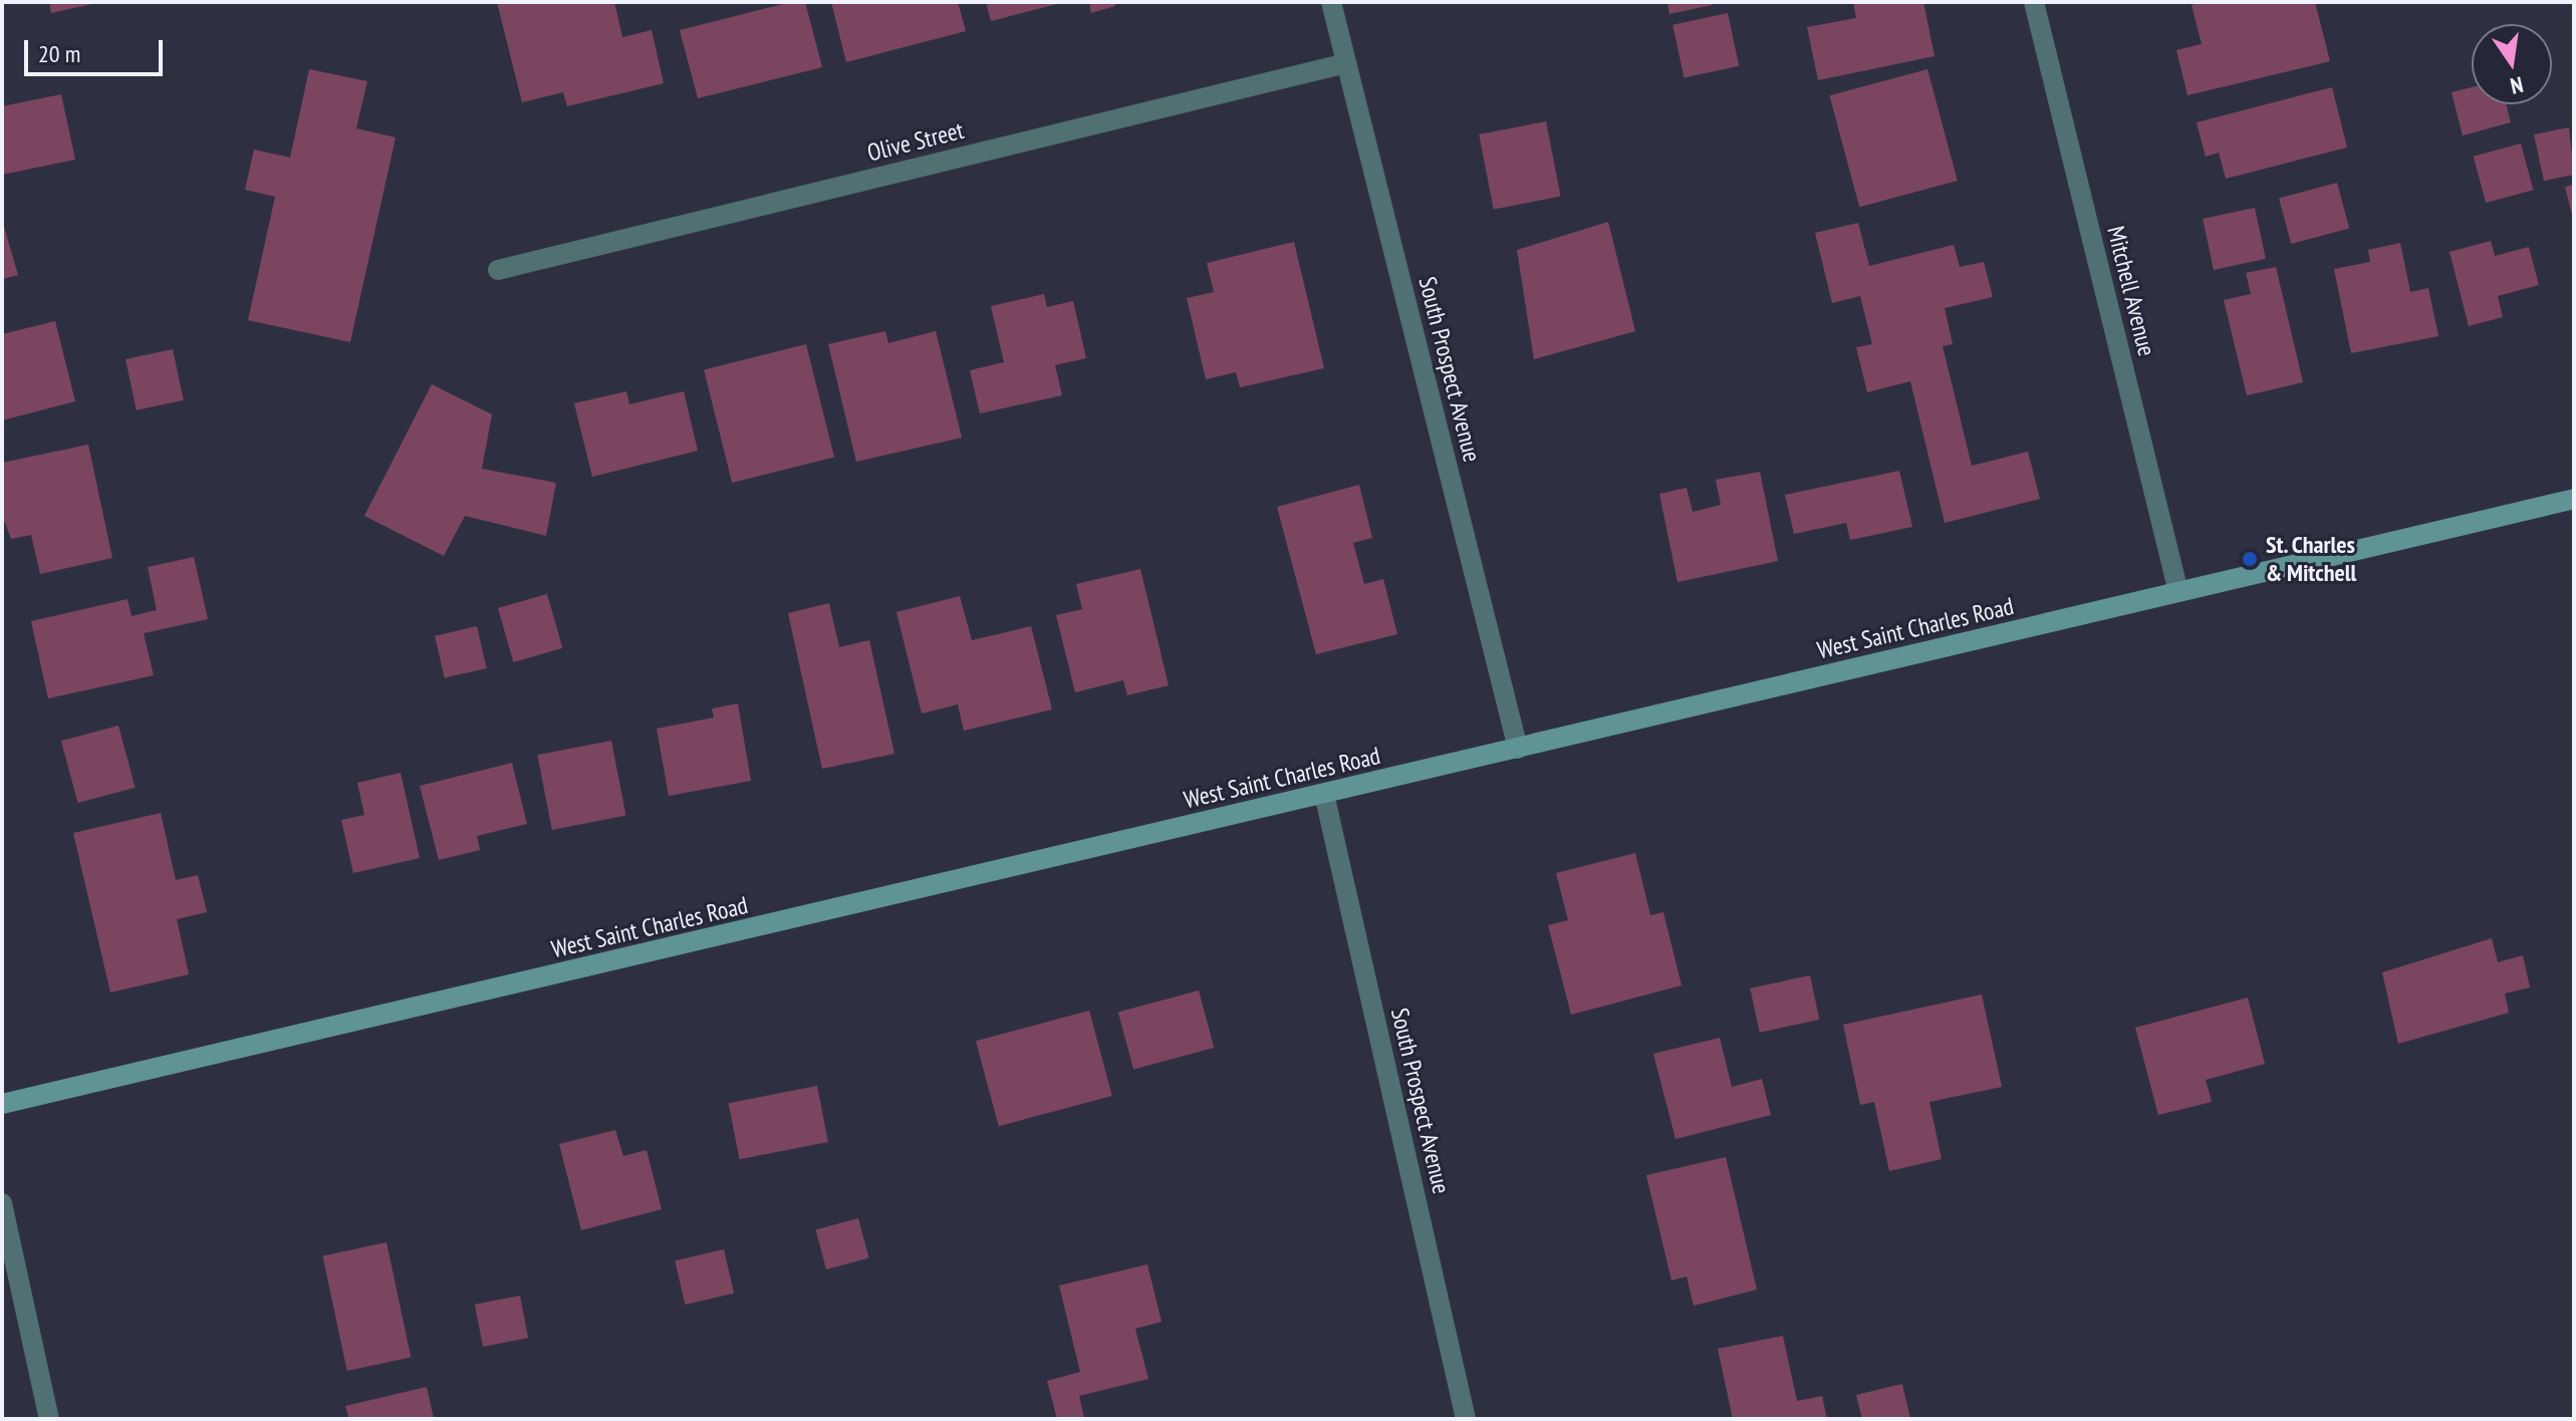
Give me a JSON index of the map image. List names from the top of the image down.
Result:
{
  "streets": {
    "main road": ["West Saint Charles Road"],
    "street": ["Olive Street", "Mitchell Avenue", "South Prospect Avenue"]
  },
  "crossings": [
    ["Olive Street", "South Prospect Avenue"],
    ["Mitchell Avenue", "West Saint Charles Road"],
    ["South Prospect Avenue", "West Saint Charles Road"]
  ],
  "places": ["St. Charles & Mitchell"],
  "scale_bar": "20 m",
  "north": "bottom"
}
